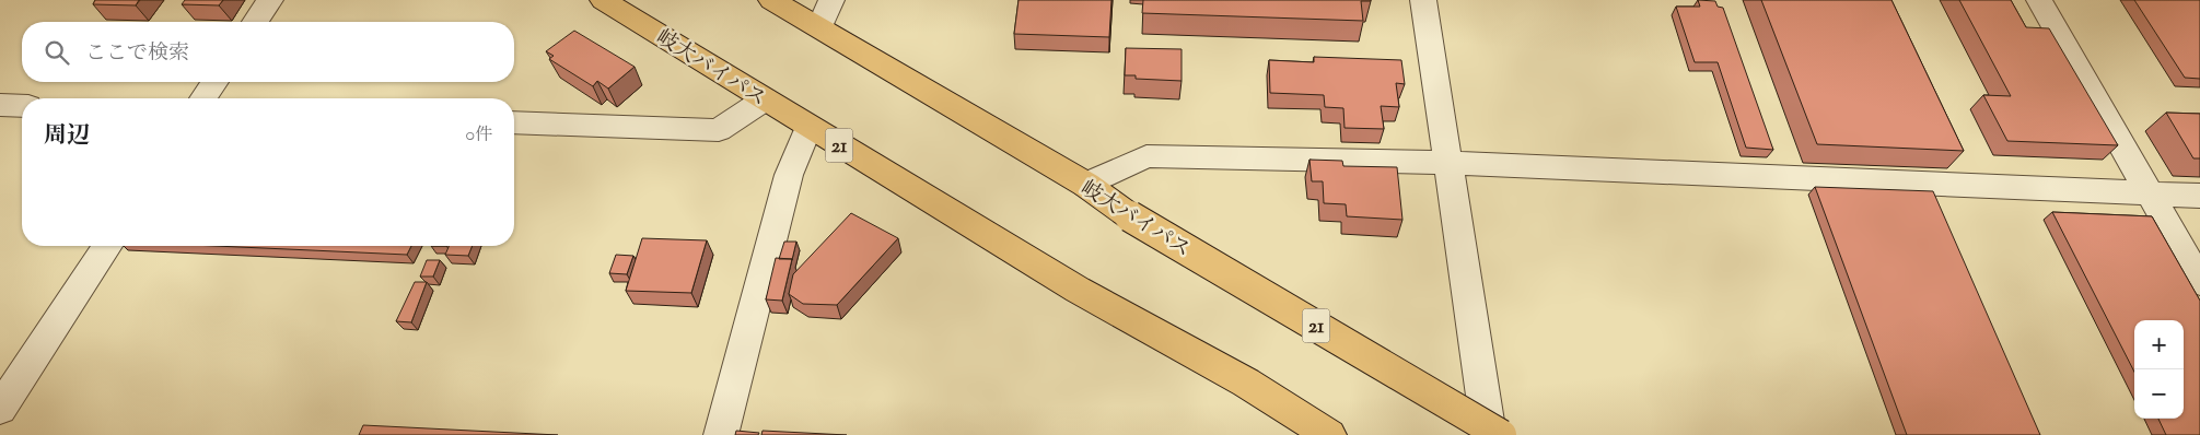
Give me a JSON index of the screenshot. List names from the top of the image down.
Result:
{
  "streets": {
    "highway": ["岐大バイパス", "21"]
  },
  "page": {
    "search": "ここで検索",
    "heading": ["周辺", "0件"],
    "map_buttons": ["+", "−"]
  }
}
